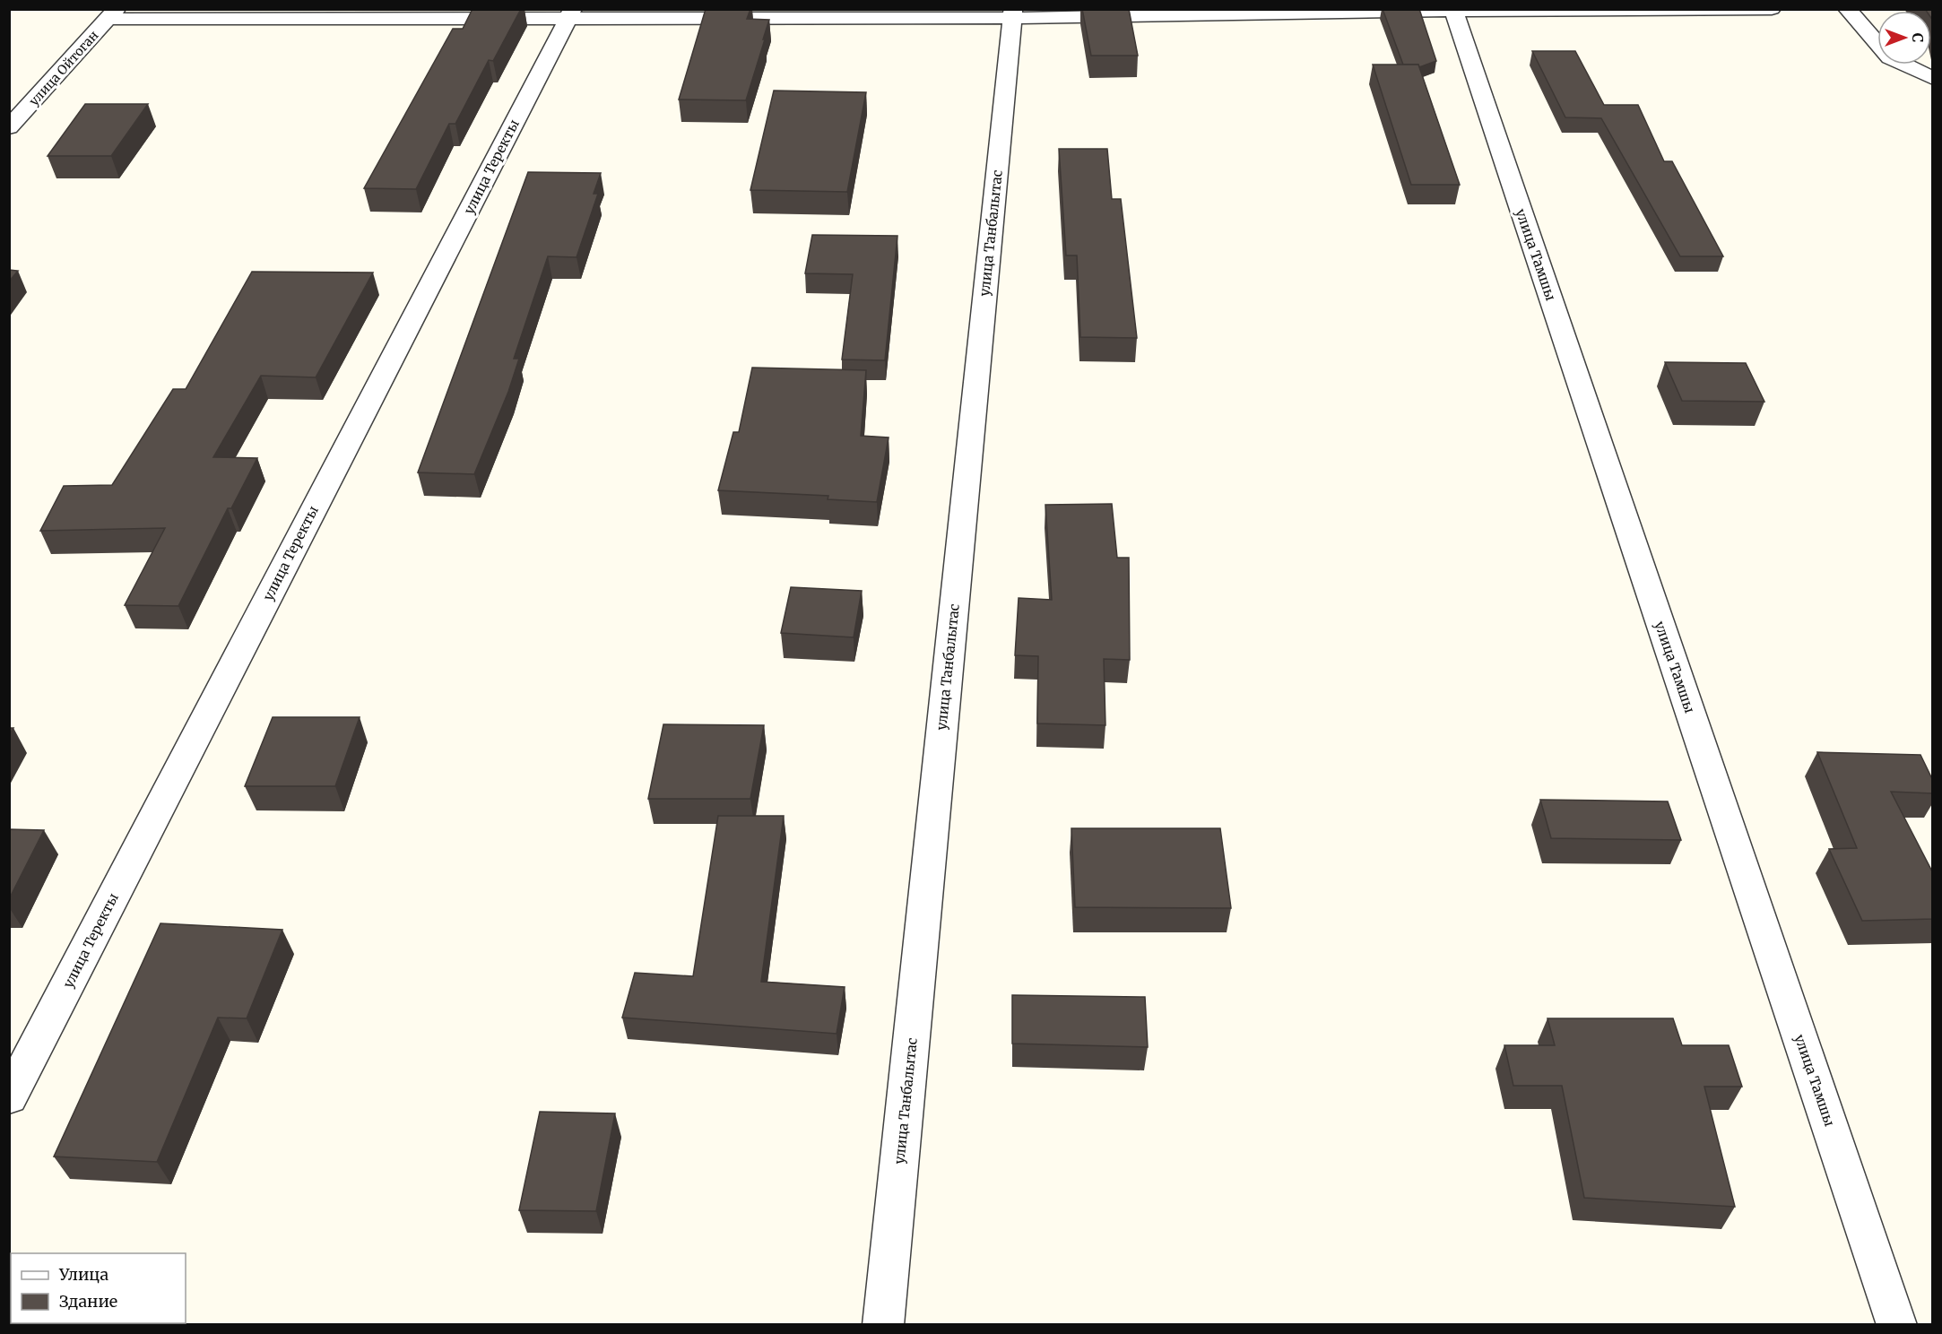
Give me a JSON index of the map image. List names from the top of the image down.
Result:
{
  "streets": {
    "street": [
      "улица Ойтоган",
      "улица Теректы",
      "улица Танбалытас",
      "улица Тамшы"
    ]
  },
  "legend": ["Улица", "Здание"],
  "north": "right"
}
